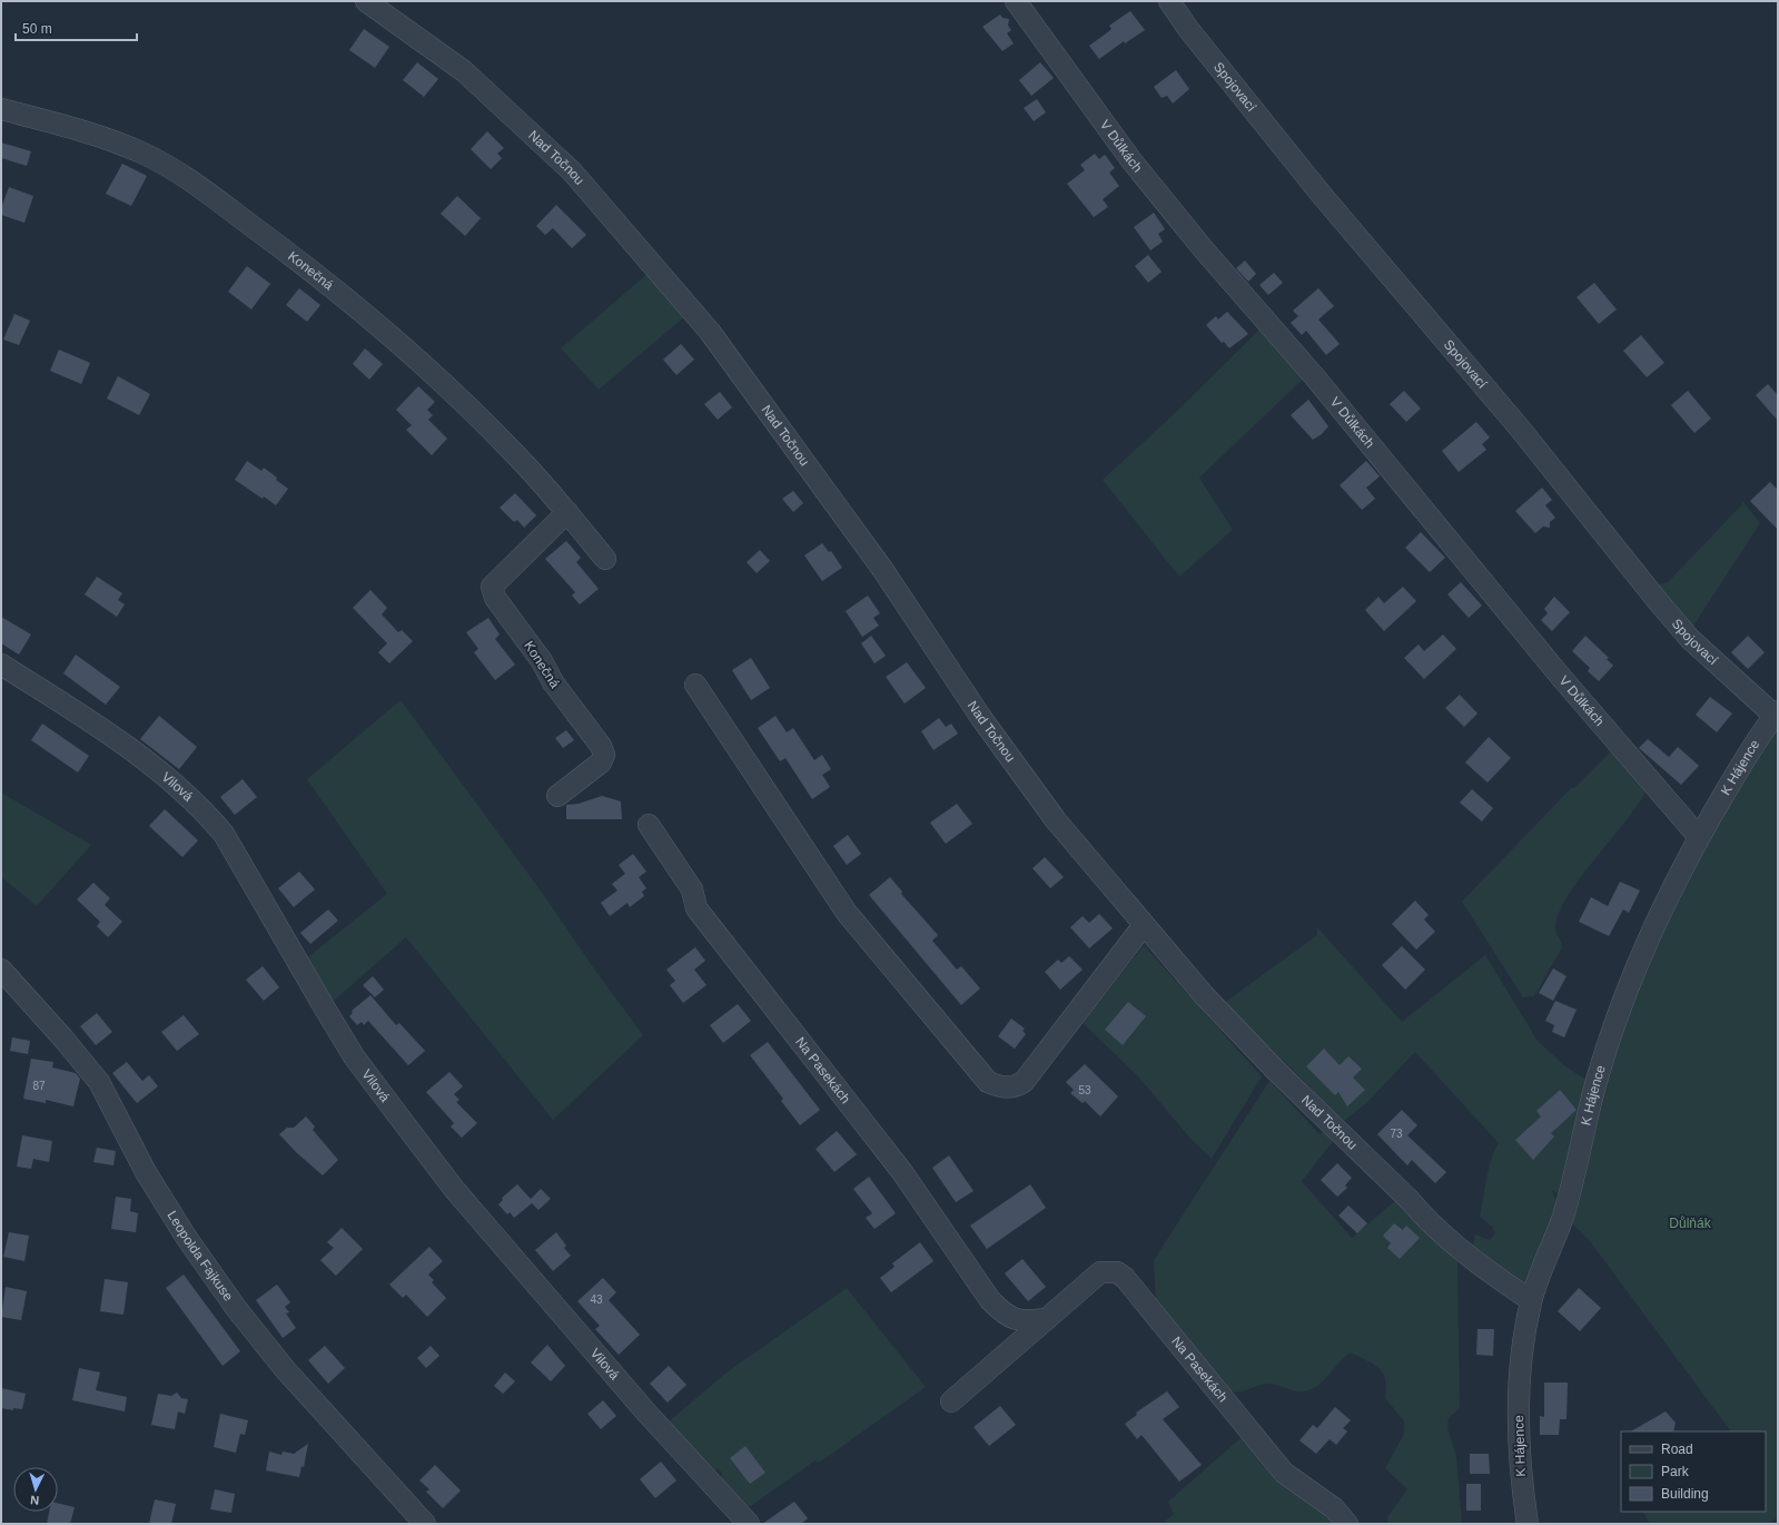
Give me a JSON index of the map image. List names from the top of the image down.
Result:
{
  "streets": {
    "street": [
      "Spojovací",
      "V Důlkách",
      "Nad Točnou",
      "Konečná",
      "K Hájence",
      "Vilová",
      "Na Pasekách",
      "Leopolda Fajkuse"
    ]
  },
  "crossings": [
    ["Spojovací", "K Hájence"],
    ["V Důlkách", "K Hájence"],
    ["Nad Točnou", "K Hájence"]
  ],
  "parks": ["Důlňák"],
  "house_numbers": [
    "87",
    "53",
    "73",
    "43"
  ],
  "legend": ["Road", "Park", "Building"],
  "scale_bar": "50 m",
  "north": "bottom"
}
